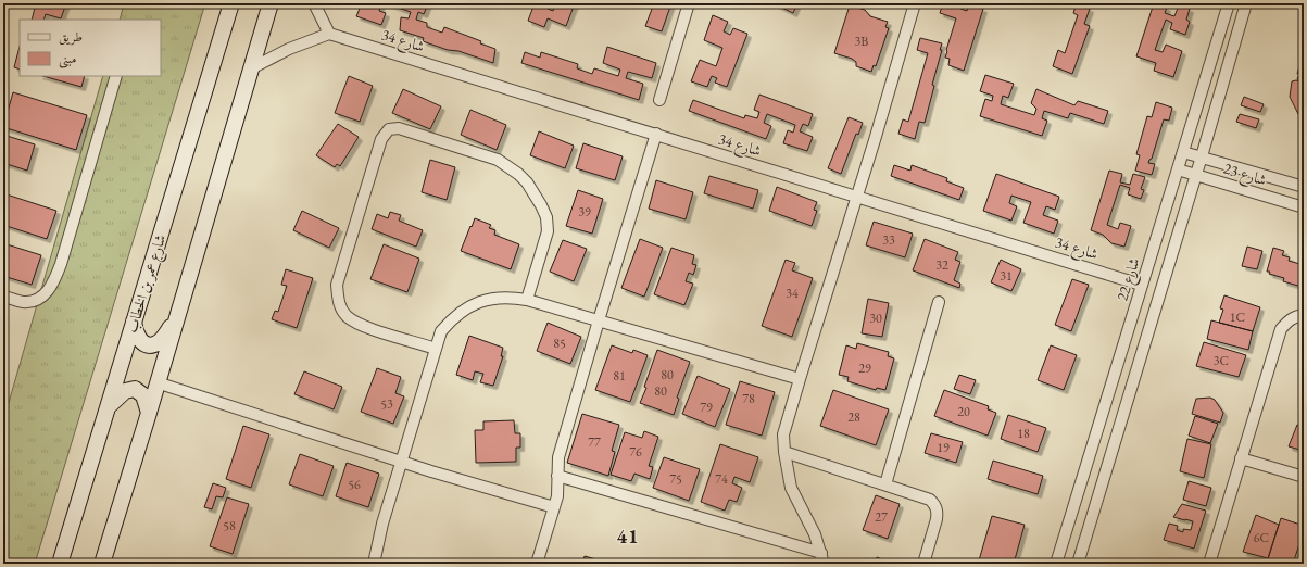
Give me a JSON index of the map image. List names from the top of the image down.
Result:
{
  "streets": {
    "street": [
      "شارع 34",
      "شارع 23",
      "شارع 22",
      "شارع عمر بن الخطاب"
    ]
  },
  "crossings": [
    ["شارع 34", "شارع 22"],
    ["شارع 23", "شارع 22"]
  ],
  "districts": ["41"],
  "house_numbers": [
    "3B",
    "39",
    "33",
    "32",
    "31",
    "34",
    "1C",
    "30",
    "85",
    "3C",
    "29",
    "80",
    "81",
    "80",
    "78",
    "53",
    "79",
    "20",
    "28",
    "18",
    "77",
    "19",
    "76",
    "75",
    "74",
    "56",
    "27",
    "58",
    "6C"
  ],
  "legend": ["طريق", "مبنى"]
}
